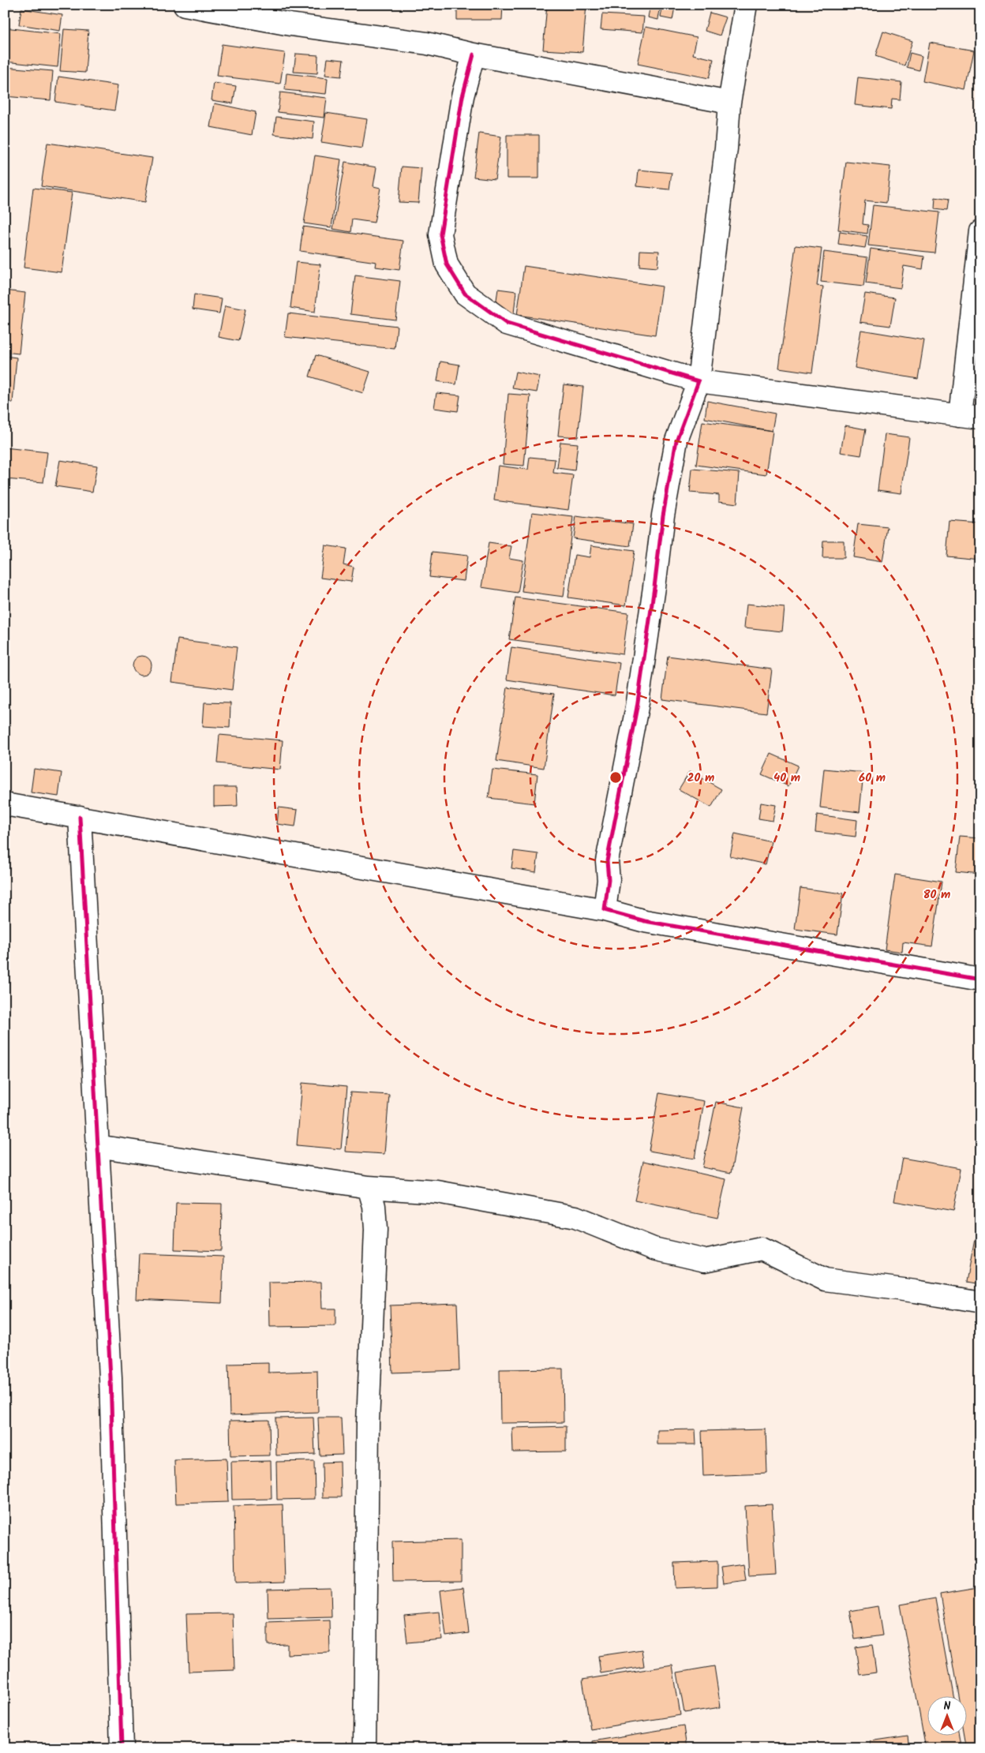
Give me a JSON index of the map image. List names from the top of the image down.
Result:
{
  "north": "top",
  "rings": [
    "20 m",
    "40 m",
    "60 m",
    "80 m"
  ]
}
